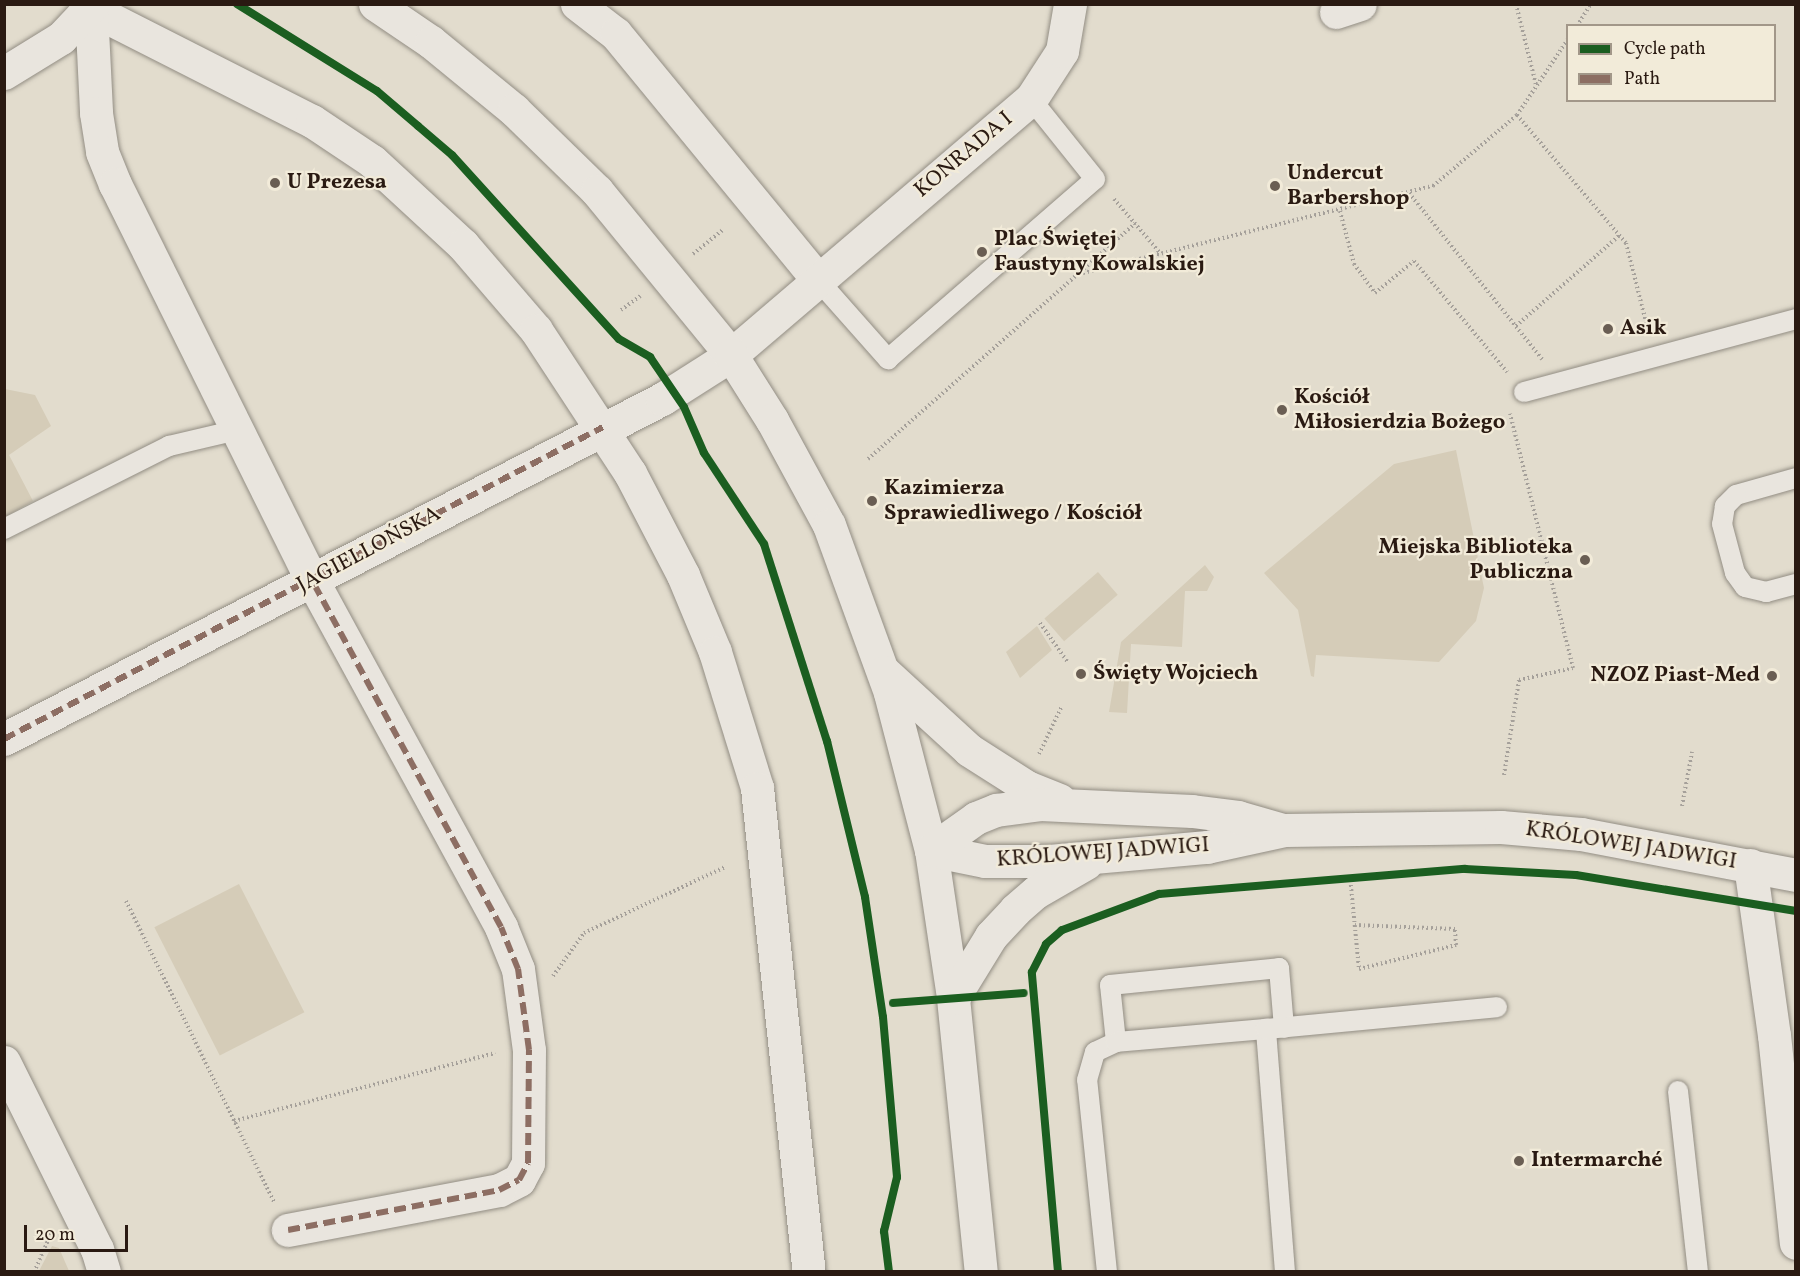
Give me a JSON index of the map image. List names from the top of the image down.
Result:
{
  "streets": {
    "street": ["KONRADA I", "JAGIELLOŃSKA", "KRÓLOWEJ JADWIGI"]
  },
  "crossings": [
    ["KONRADA I", "JAGIELLOŃSKA"]
  ],
  "places": [
    "U Prezesa",
    "Undercut Barbershop",
    "Plac Świętej Faustyny Kowalskiej",
    "Asik",
    "Kościół Miłosierdzia Bożego",
    "Kazimierza Sprawiedliwego / Kościół",
    "Miejska Biblioteka Publiczna",
    "Święty Wojciech",
    "NZOZ Piast-Med",
    "Intermarché"
  ],
  "legend": ["Cycle path", "Path"],
  "scale_bar": "20 m"
}
